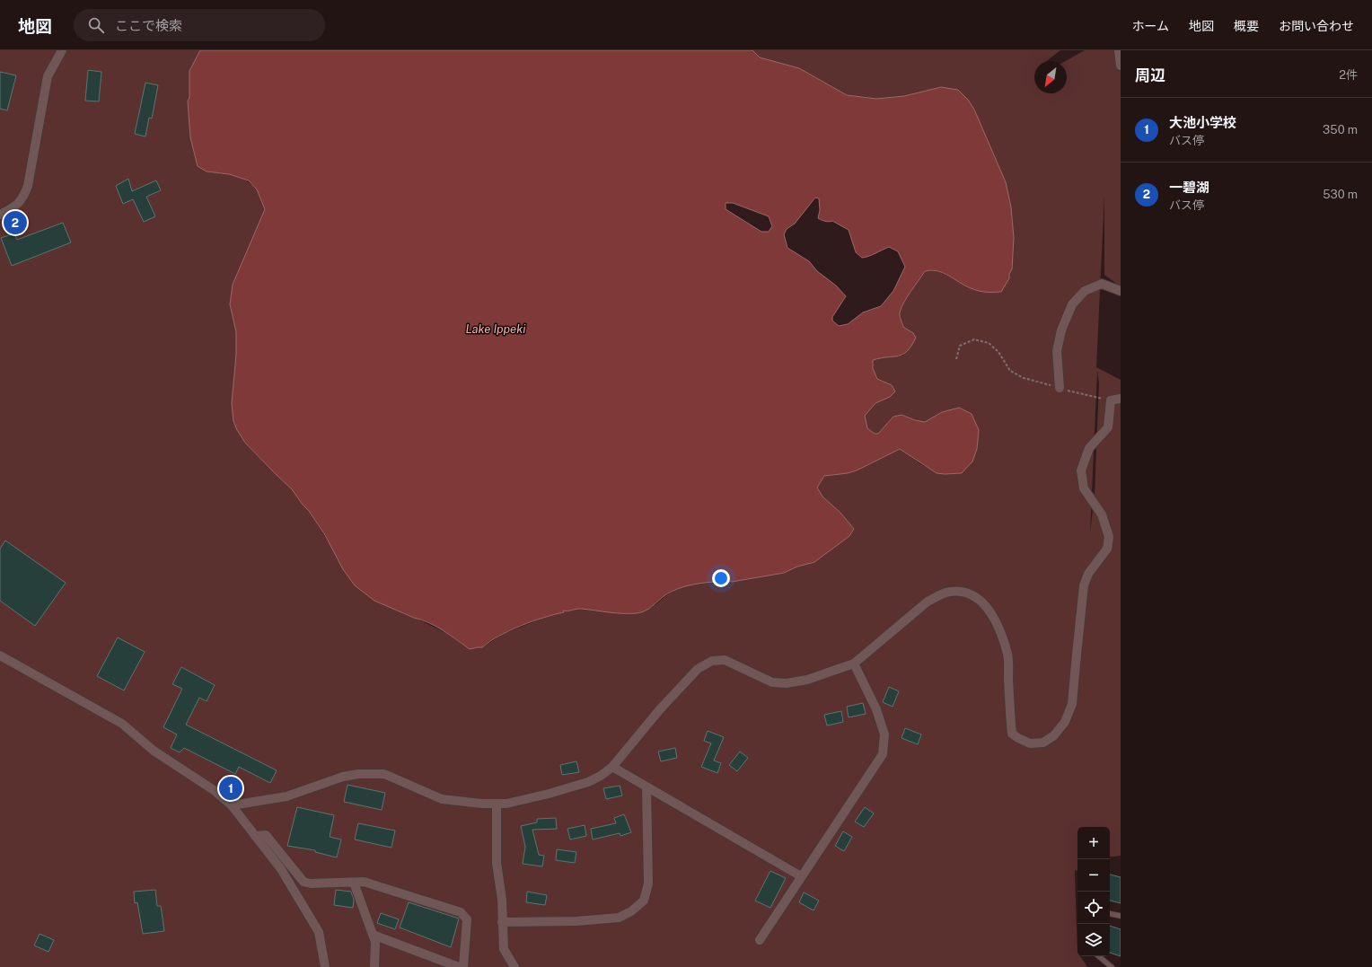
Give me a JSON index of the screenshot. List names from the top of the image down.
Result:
{
  "water": ["Lake Ippeki"],
  "north": "bottom left",
  "page": {
    "header": "地図",
    "search": "ここで検索",
    "nav": [
      "ホーム",
      "地図",
      "概要",
      "お問い合わせ"
    ],
    "heading": ["周辺", "2件"],
    "list": [
      {
        "mark": "1",
        "name": "大池小学校",
        "note": "バス停",
        "value": "350 m"
      },
      {
        "mark": "2",
        "name": "一碧湖",
        "note": "バス停",
        "value": "530 m"
      }
    ],
    "pins": ["2", "1"],
    "map_buttons": ["+", "−"]
  }
}
